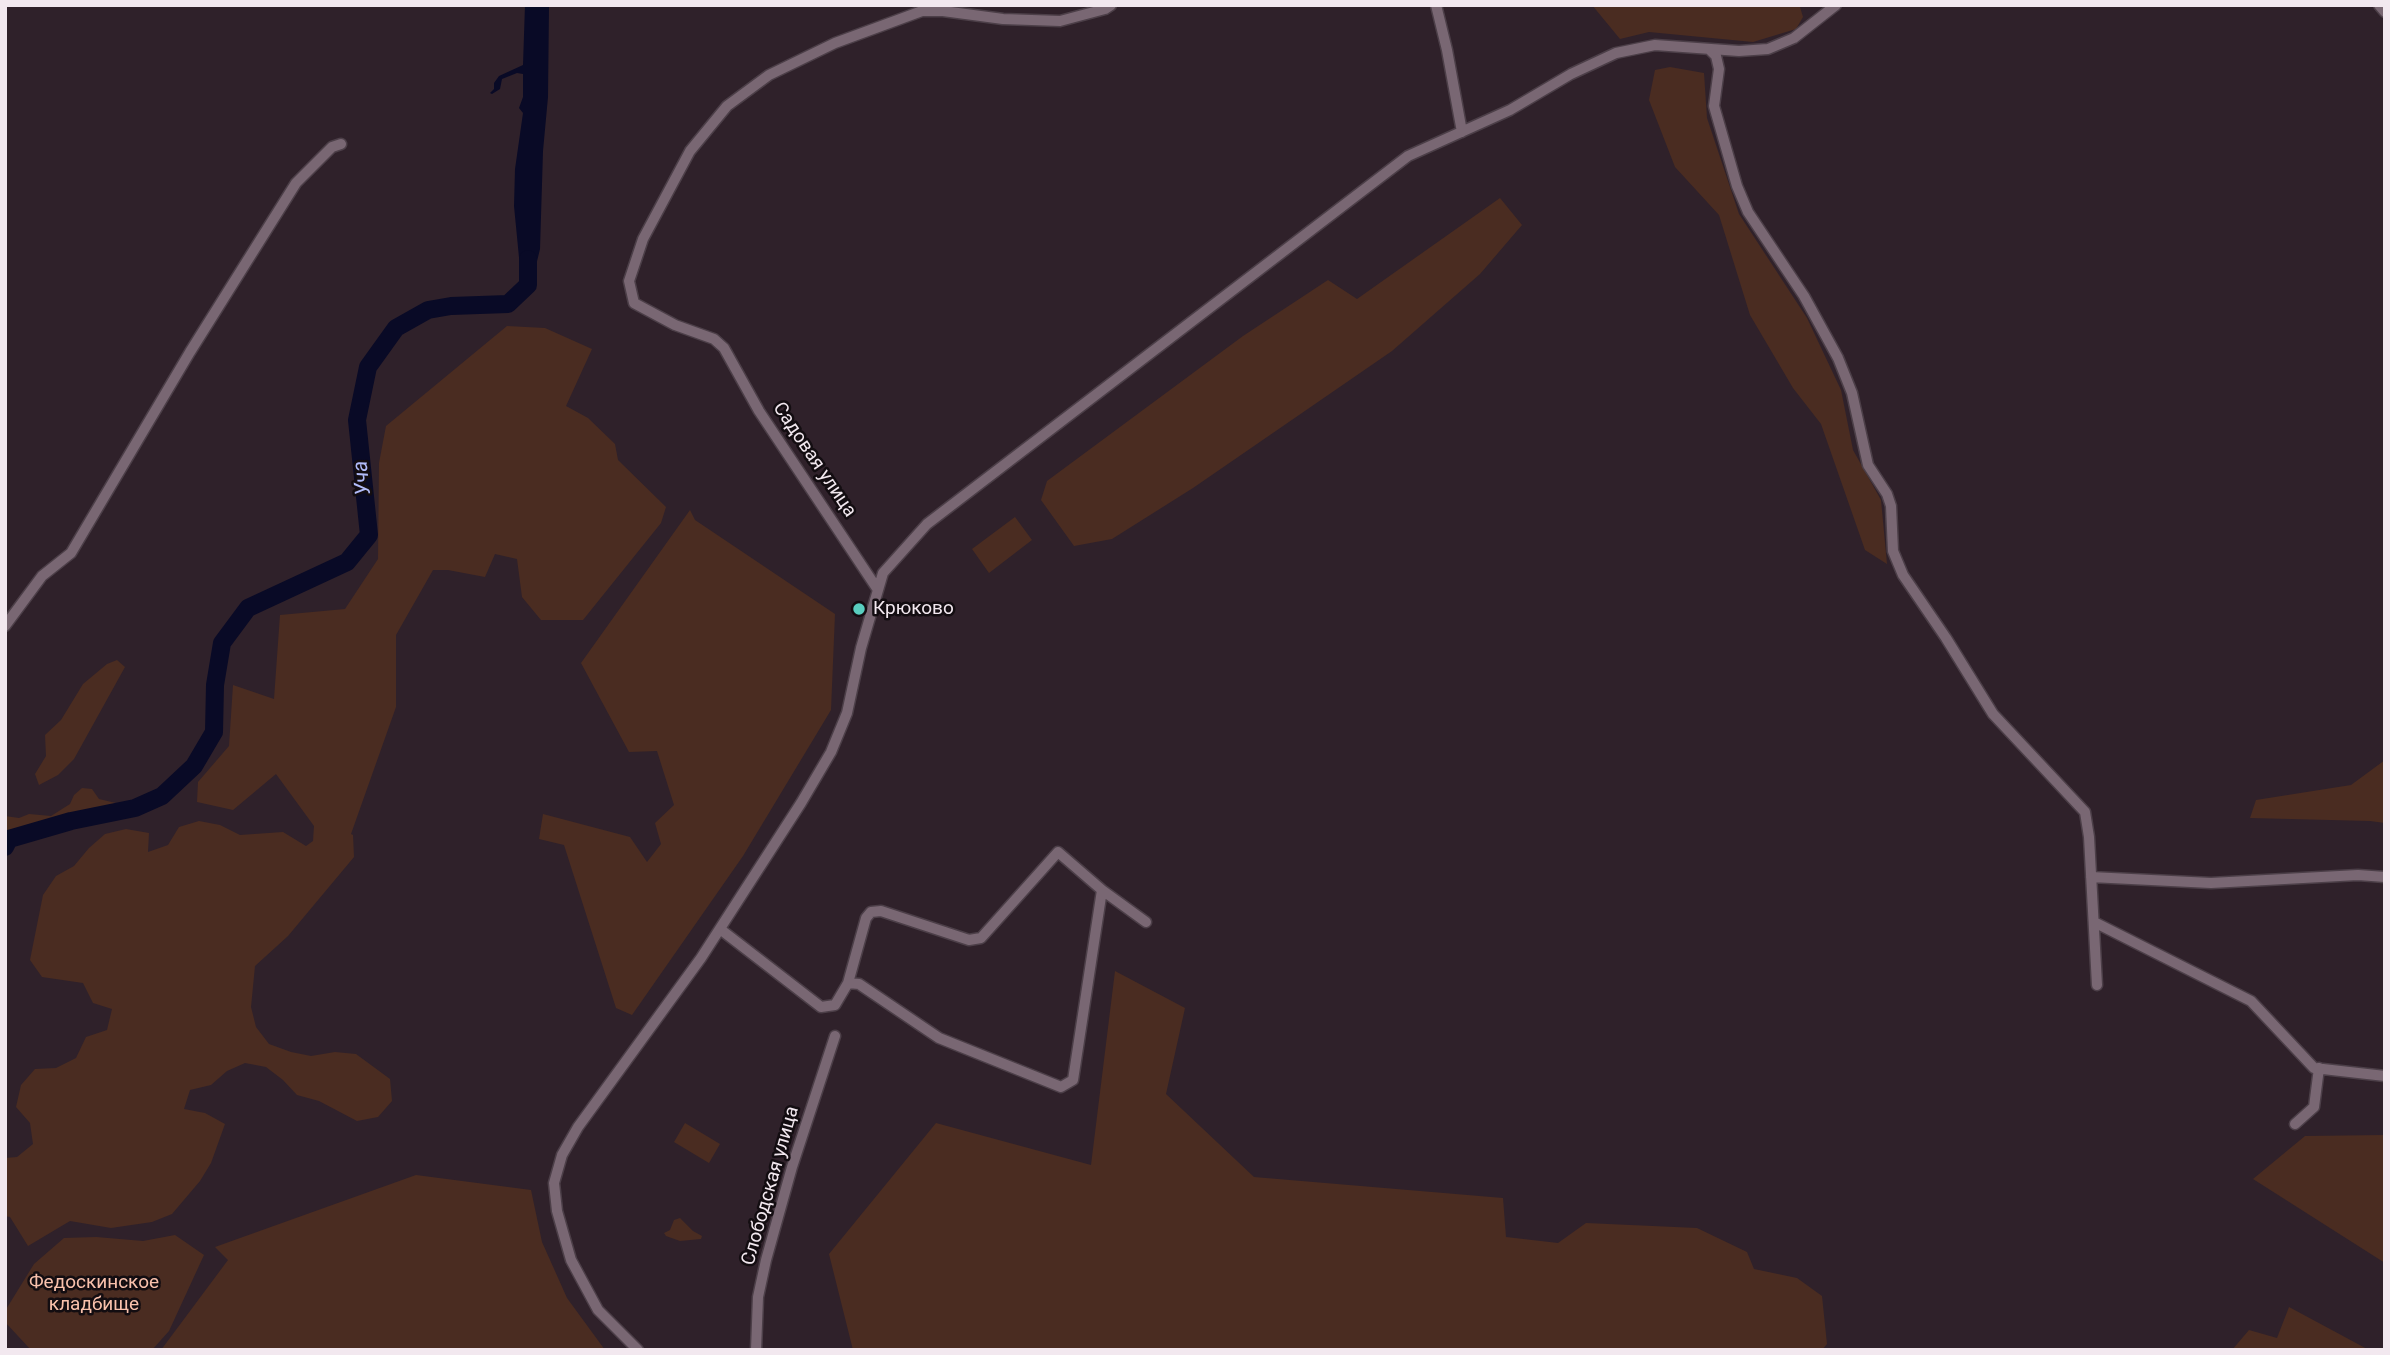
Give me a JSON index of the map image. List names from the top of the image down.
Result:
{
  "streets": {
    "street": ["Садовая улица", "Слободская улица"]
  },
  "water": ["Уча"],
  "parks": ["Федоскинское кладбище"],
  "places": ["Крюково"]
}
